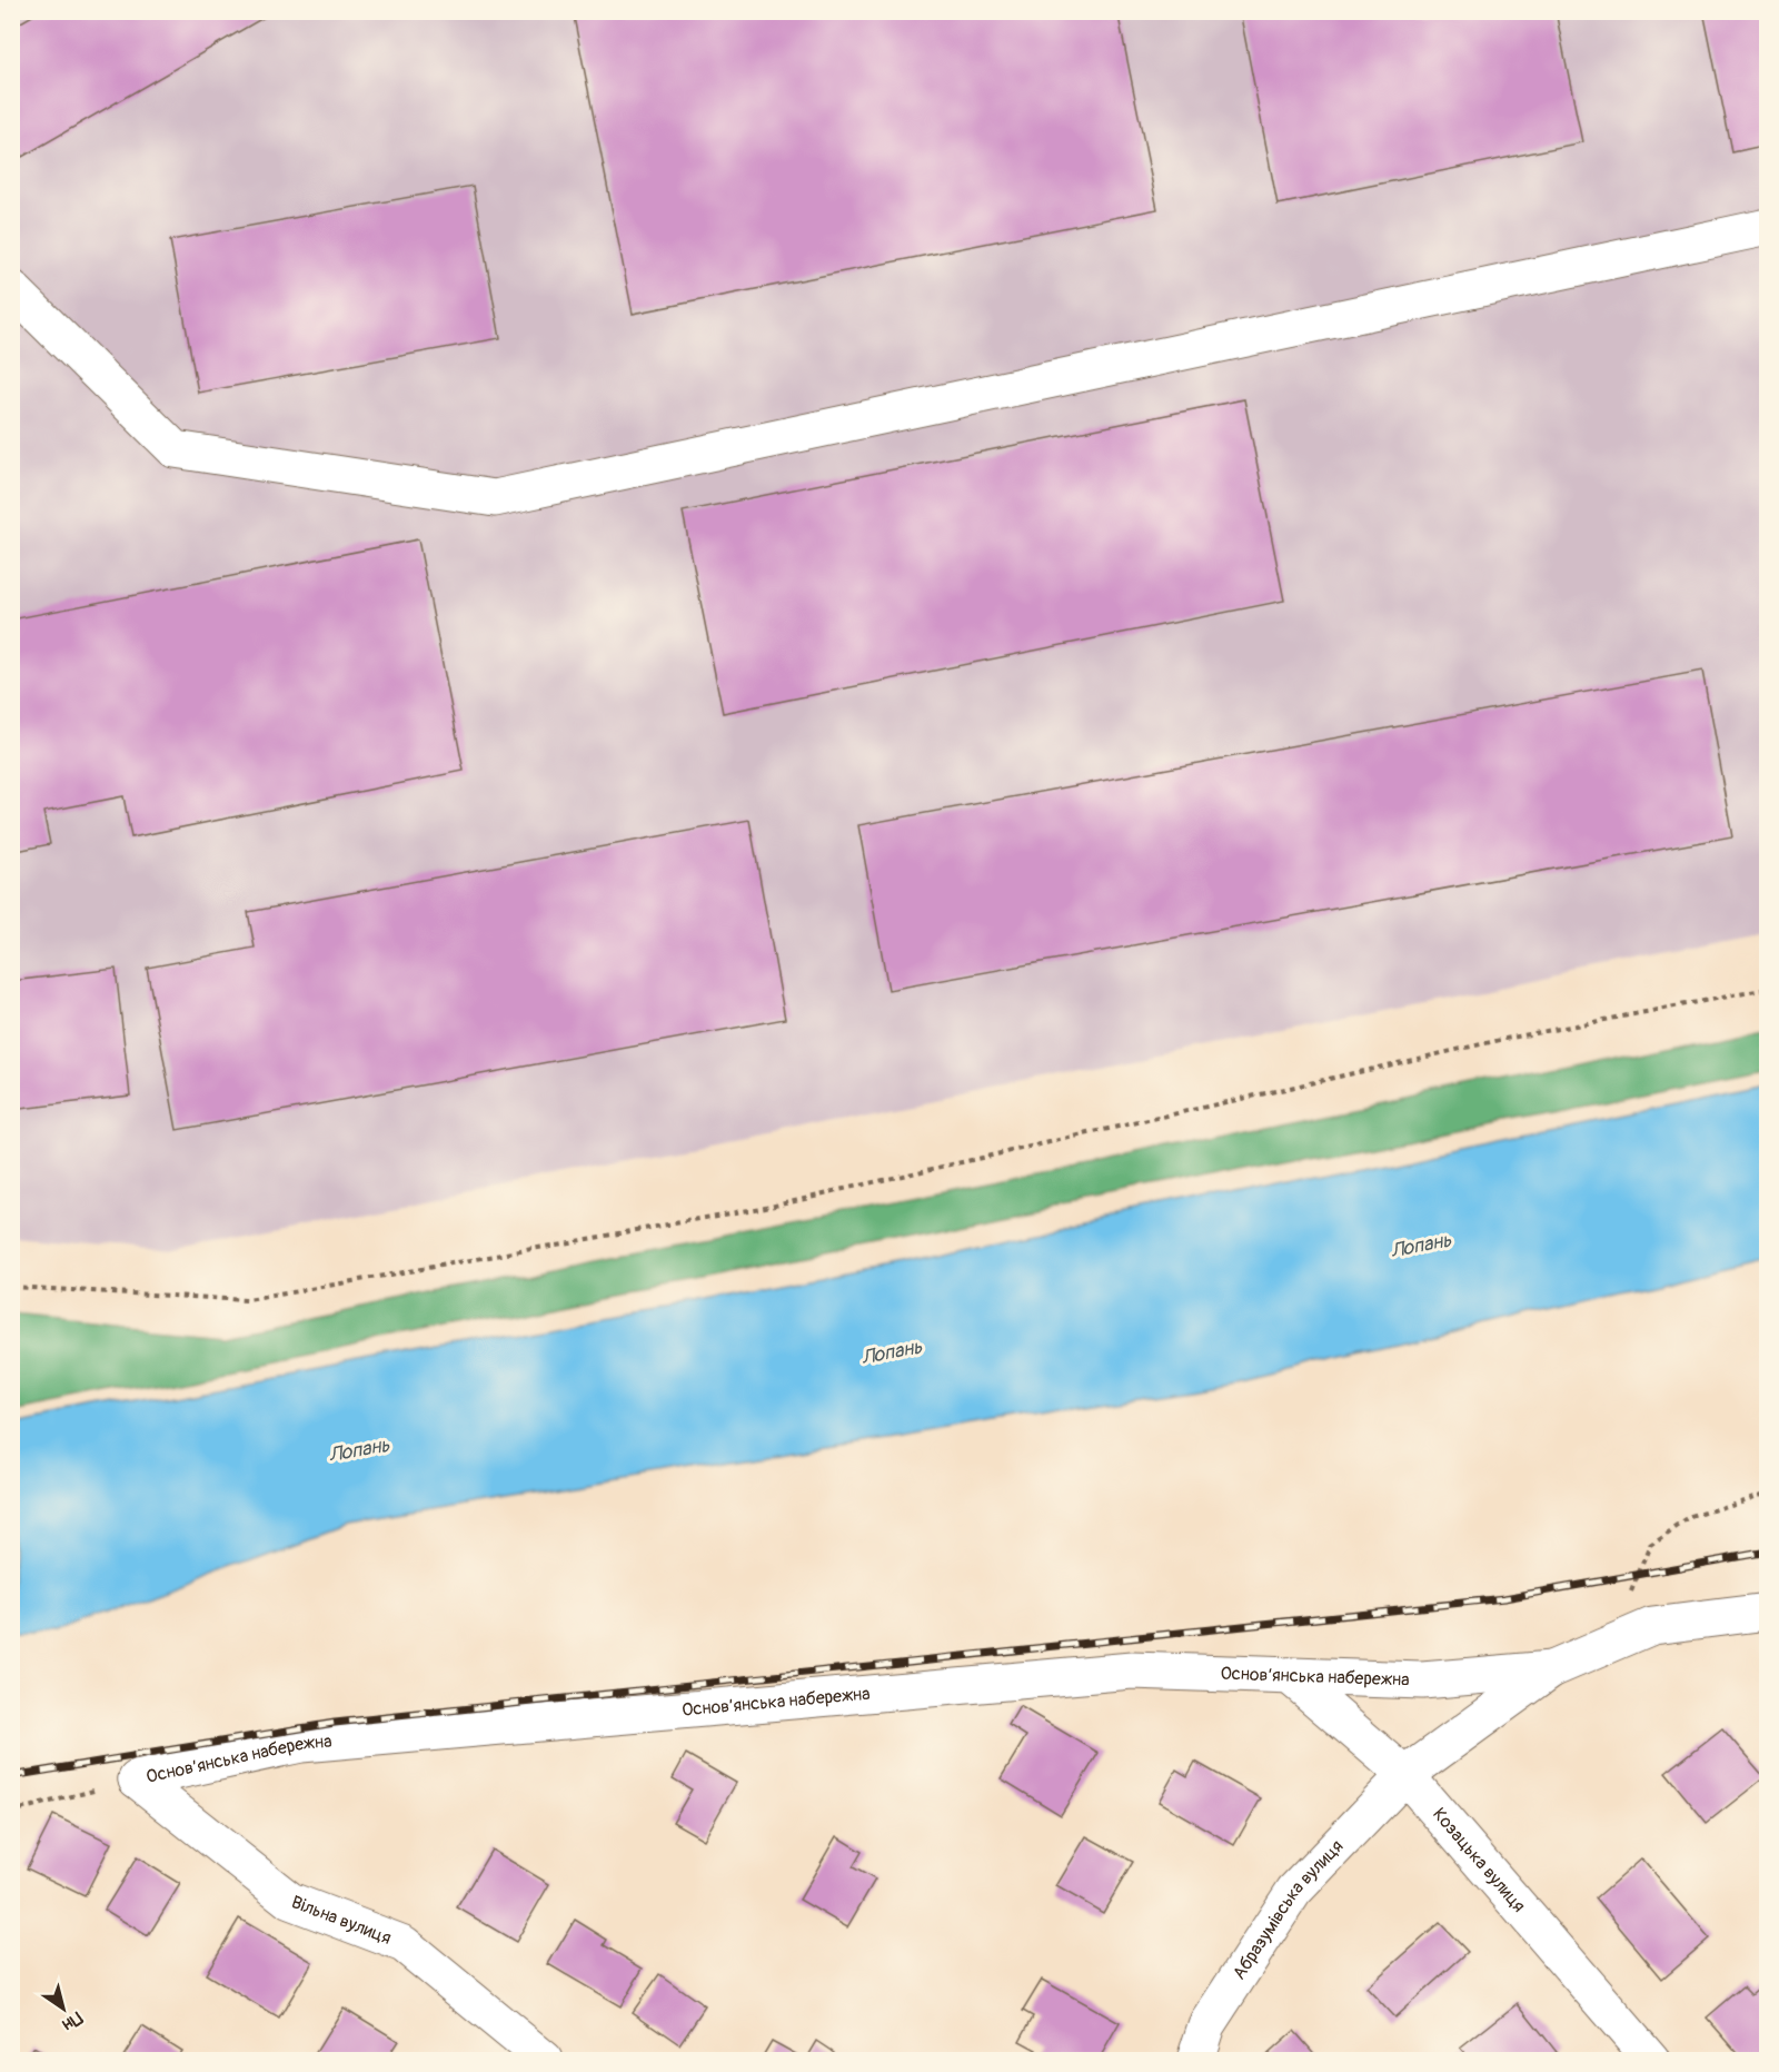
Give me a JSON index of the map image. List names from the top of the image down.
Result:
{
  "streets": {
    "street": [
      "Основ’янська набережна",
      "Козацька вулиця",
      "Абразумівська вулиця",
      "Вільна вулиця"
    ]
  },
  "crossings": [
    ["Основ’янська набережна", "Козацька вулиця"],
    ["Основ’янська набережна", "Абразумівська вулиця"],
    ["Основ’янська набережна", "Вільна вулиця"],
    ["Козацька вулиця", "Абразумівська вулиця"]
  ],
  "water": ["Лопань"],
  "north": "bottom right"
}
